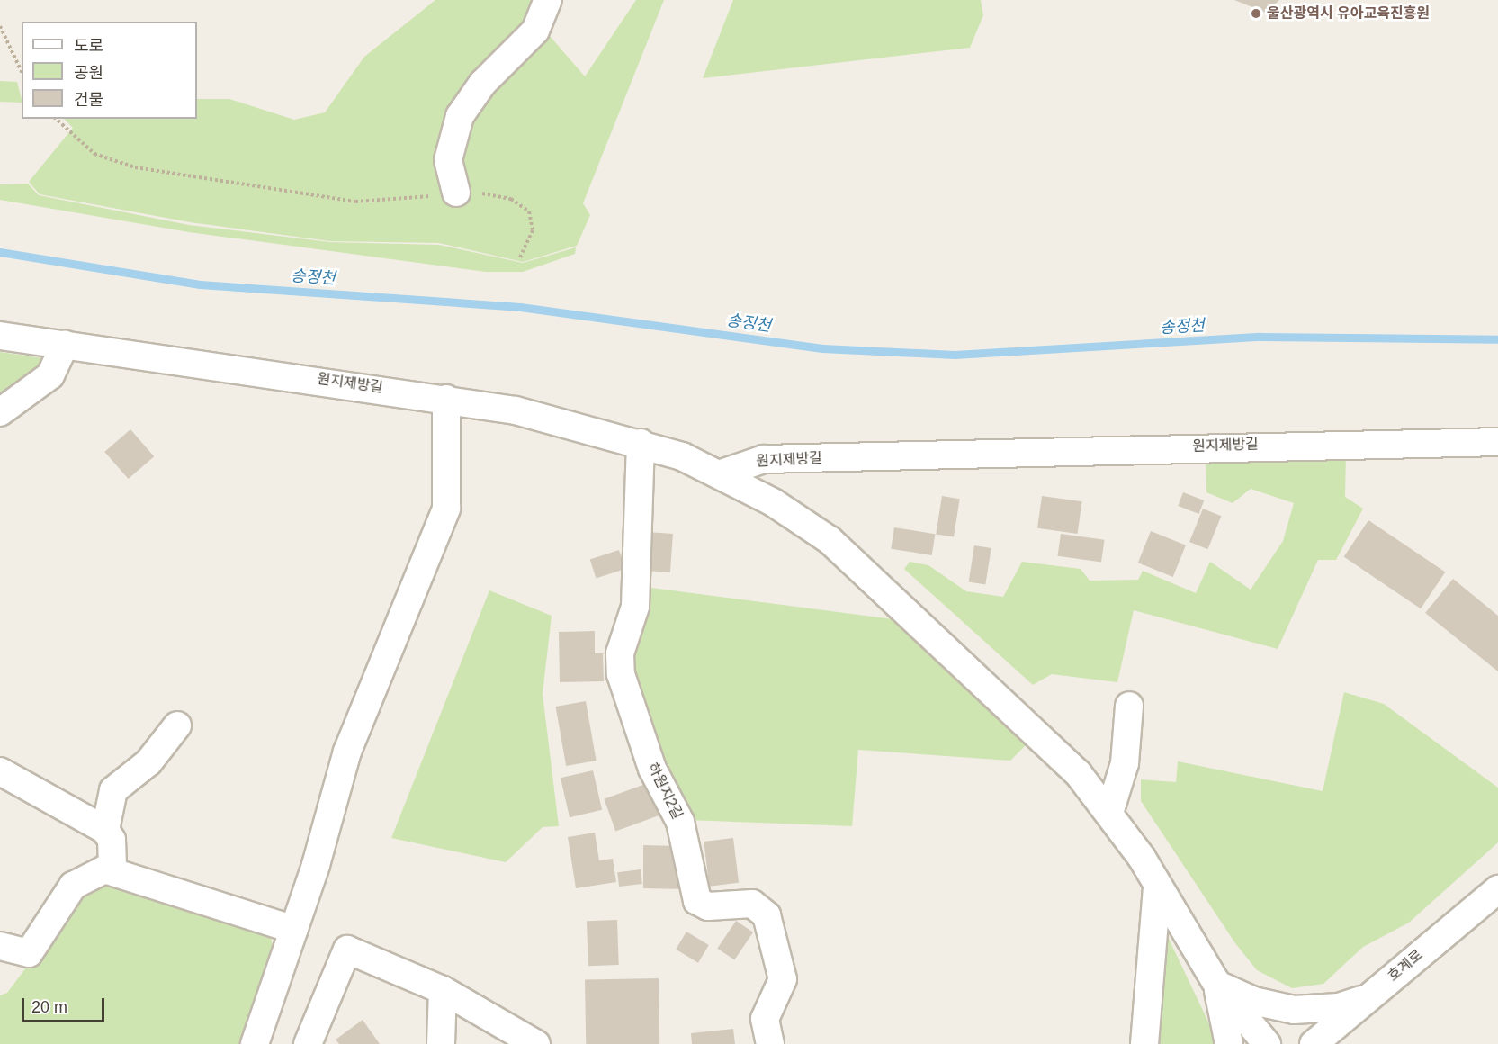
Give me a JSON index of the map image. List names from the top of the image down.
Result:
{
  "streets": {
    "street": ["원지제방길", "하원지2길", "호계로"]
  },
  "crossings": [
    ["원지제방길", "하원지2길"]
  ],
  "water": ["송정천"],
  "places": ["울산광역시 유아교육진흥원"],
  "legend": ["도로", "공원", "건물"],
  "scale_bar": "20 m"
}
